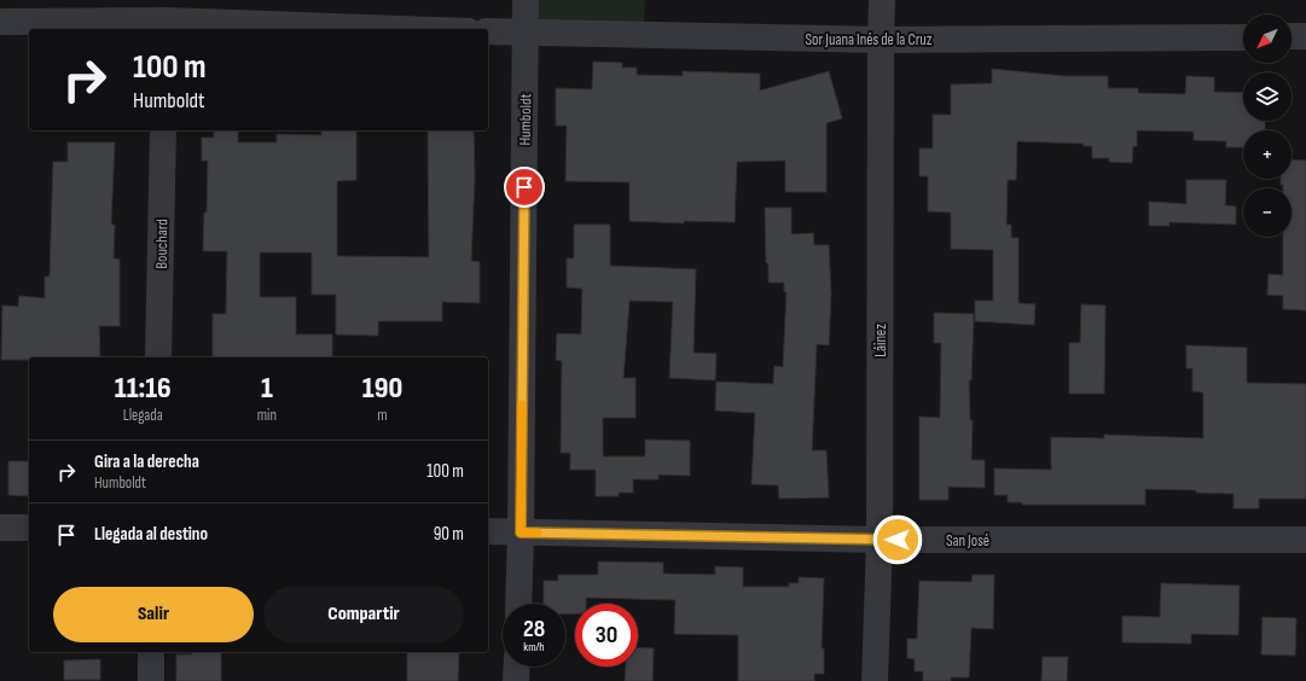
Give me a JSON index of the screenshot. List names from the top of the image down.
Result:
{
  "streets": {
    "street": [
      "Sor Juana Inés de la Cruz",
      "Humboldt",
      "Bouchard",
      "Láinez",
      "San José"
    ]
  },
  "crossings": [
    ["Sor Juana Inés de la Cruz", "Humboldt"],
    ["Sor Juana Inés de la Cruz", "Láinez"],
    ["Humboldt", "San José"],
    ["Láinez", "San José"]
  ],
  "north": "bottom left",
  "page": {
    "map_buttons": ["+", "−"],
    "turn": ["100 m", "Humboldt"],
    "eta": [
      "11:16",
      "Llegada",
      "1",
      "min",
      "190",
      "m"
    ],
    "list": [
      {
        "name": "Gira a la derecha",
        "note": "Humboldt",
        "value": "100 m"
      },
      {
        "name": "Llegada al destino",
        "value": "90 m"
      }
    ],
    "buttons": ["Salir", "Compartir"],
    "speed": "28 km/h",
    "limit": "30"
  }
}
